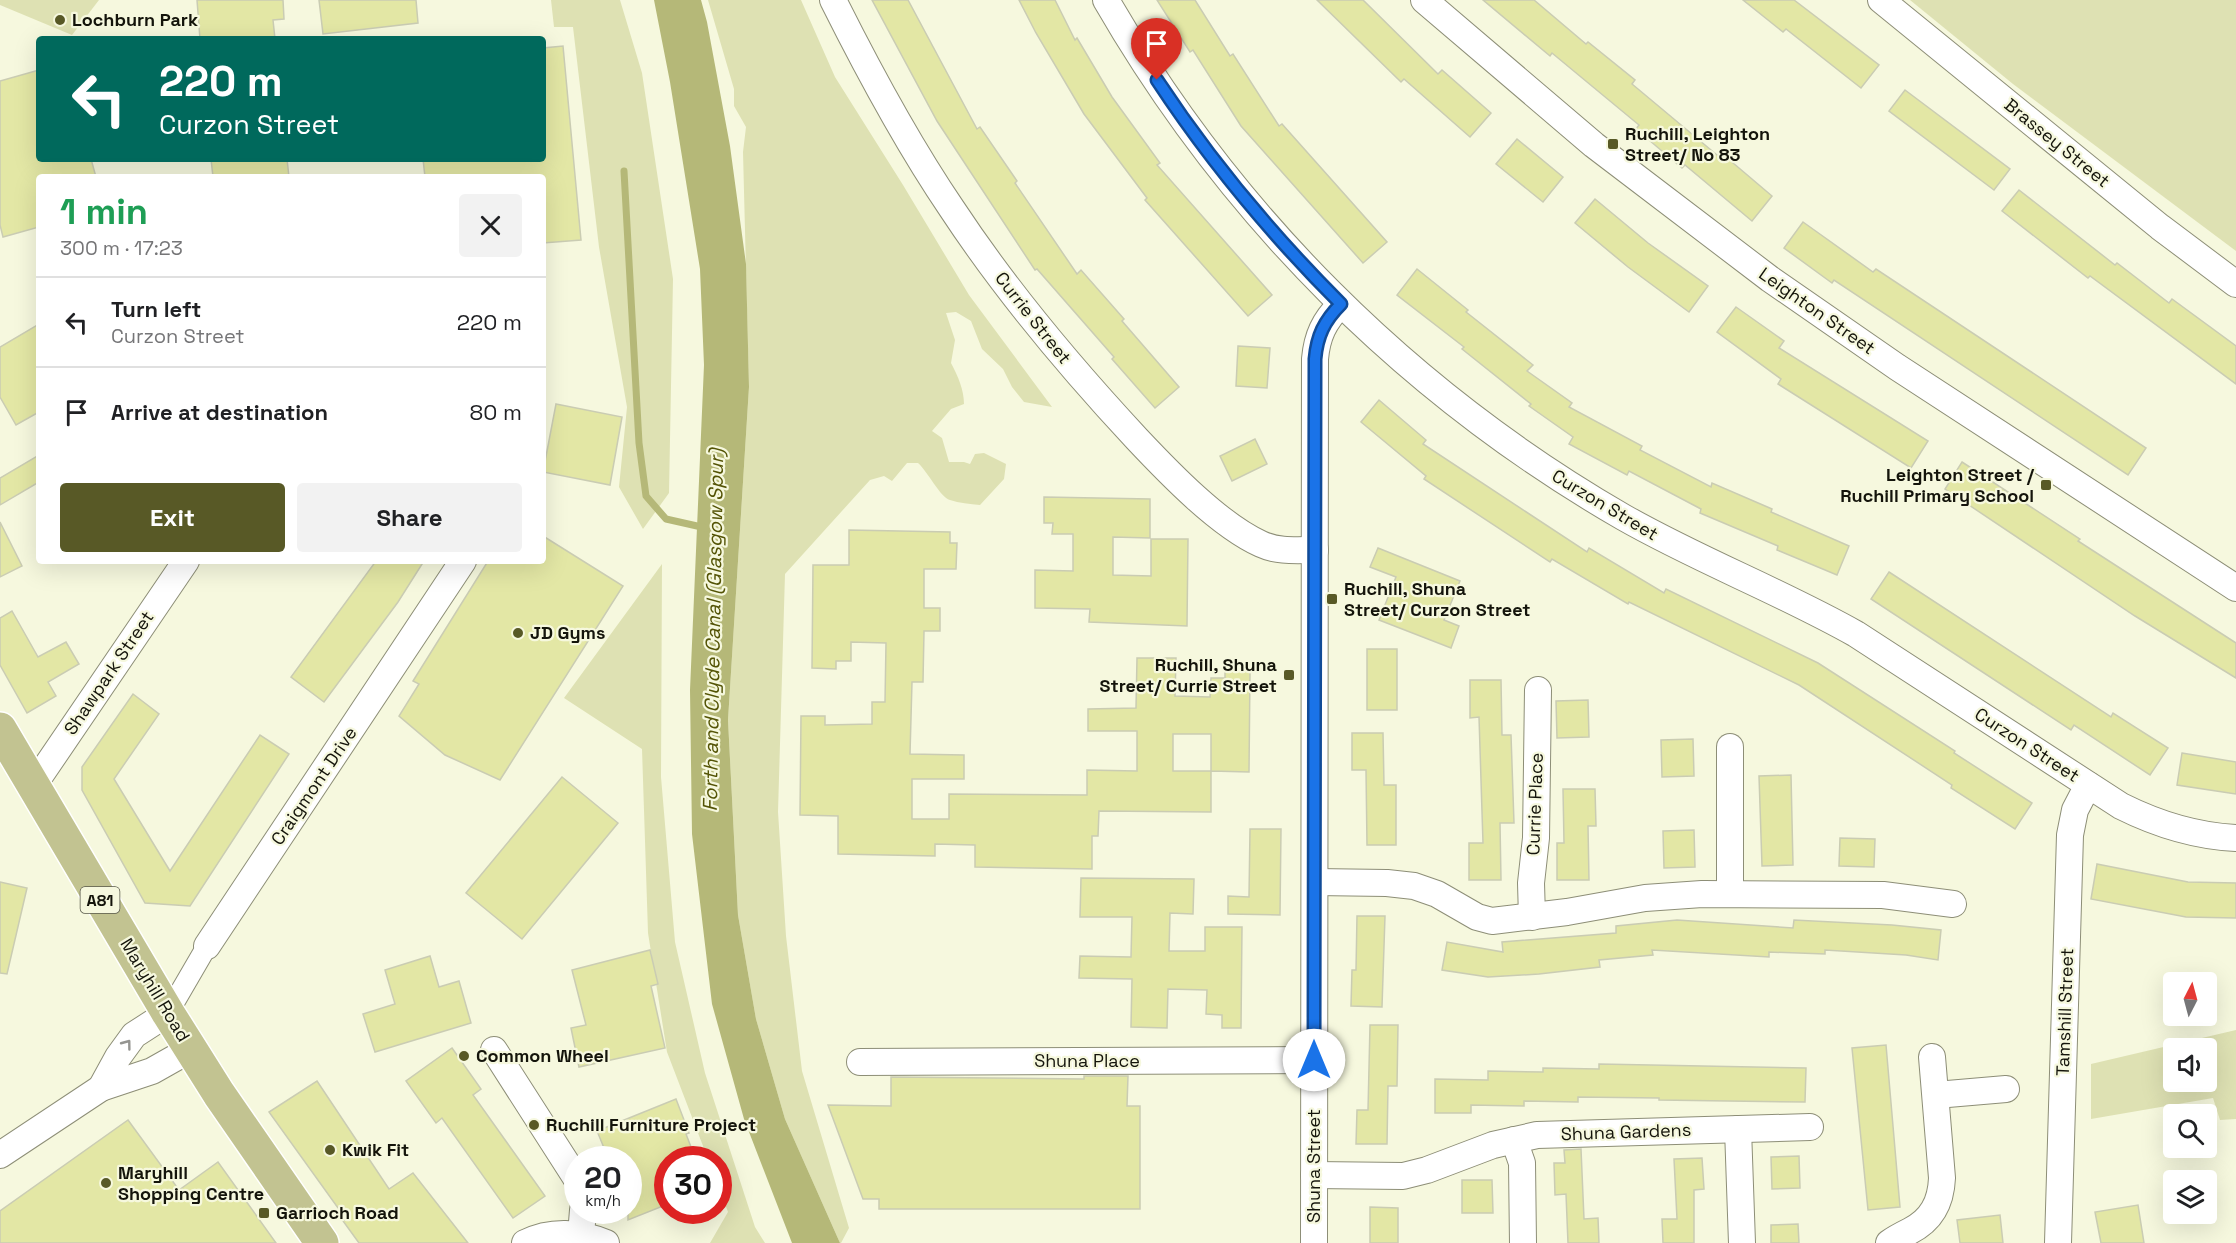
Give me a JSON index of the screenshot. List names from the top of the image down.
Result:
{
  "streets": {
    "main road": ["A81", "Maryhill Road"],
    "street": [
      "Brassey Street",
      "Leighton Street",
      "Currie Street",
      "Curzon Street",
      "Shawpark Street",
      "Craigmont Drive",
      "Currie Place",
      "Tamshill Street",
      "Shuna Place",
      "Shuna Gardens",
      "Shuna Street"
    ]
  },
  "crossings": [
    ["Currie Street", "Shuna Street"],
    ["Curzon Street", "Tamshill Street"],
    ["Curzon Street", "Shuna Street"],
    ["Shawpark Street", "Maryhill Road"],
    ["Craigmont Drive", "Maryhill Road"],
    ["Shuna Place", "Shuna Street"],
    ["Shuna Gardens", "Shuna Street"]
  ],
  "water": ["Forth and Clyde Canal (Glasgow Spur)"],
  "places": {
    "other": [
      "Lochburn Park",
      "JD Gyms",
      "Common Wheel",
      "Ruchill Furniture Project",
      "Kwik Fit",
      "Maryhill Shopping Centre"
    ],
    "transit": [
      "Ruchill, Leighton Street/ No 83",
      "Leighton Street / Ruchill Primary School",
      "Ruchill, Shuna Street/ Curzon Street",
      "Ruchill, Shuna Street/ Currie Street",
      "Garrioch Road"
    ]
  },
  "north": "top",
  "page": {
    "turn": ["220 m", "Curzon Street"],
    "heading": ["1 min", "300 m · 17:23"],
    "list": [
      {
        "name": "Turn left",
        "note": "Curzon Street",
        "value": "220 m"
      },
      {
        "name": "Arrive at destination",
        "value": "80 m"
      }
    ],
    "buttons": ["Exit", "Share"],
    "speed": "20 km/h",
    "limit": "30"
  }
}
